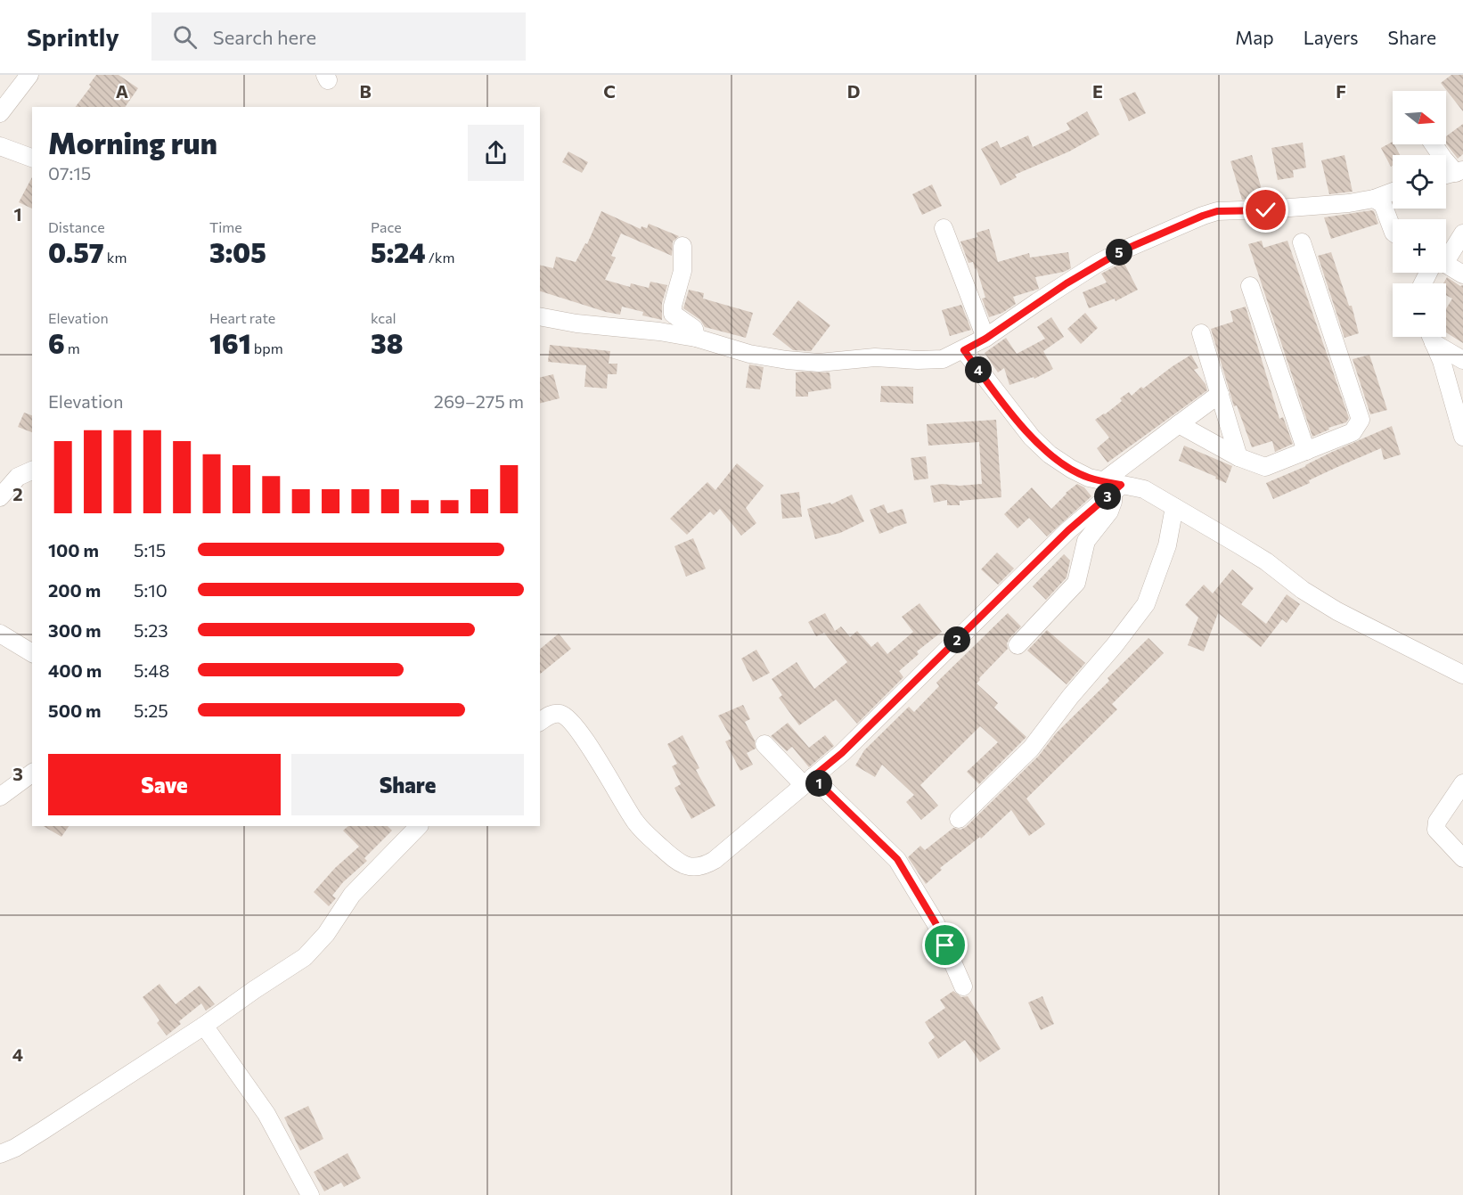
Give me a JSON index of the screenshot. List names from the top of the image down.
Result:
{
  "north": "right",
  "page": {
    "header": "Sprintly",
    "search": "Search here",
    "nav": ["Map", "Layers", "Share"],
    "map_buttons": ["+", "−"],
    "heading": ["Morning run", "07:15"],
    "stats": [
      ["Distance", "0.57 km"],
      ["Time", "3:05"],
      ["Pace", "5:24 /km"],
      ["Elevation", "6 m"],
      ["Heart rate", "161 bpm"],
      ["kcal", "38"]
    ],
    "pins": [
      "5",
      "4",
      "3",
      "2",
      "1"
    ],
    "chart": ["Elevation", "269–275 m"],
    "list": [
      {
        "name": "100 m",
        "note": "5:15"
      },
      {
        "name": "200 m",
        "note": "5:10"
      },
      {
        "name": "300 m",
        "note": "5:23"
      },
      {
        "name": "400 m",
        "note": "5:48"
      },
      {
        "name": "500 m",
        "note": "5:25"
      }
    ],
    "buttons": ["Save", "Share"]
  },
  "grid": {
    "columns": [
      "A",
      "B",
      "C",
      "D",
      "E",
      "F"
    ],
    "rows": [
      "1",
      "2",
      "3",
      "4"
    ]
  }
}
